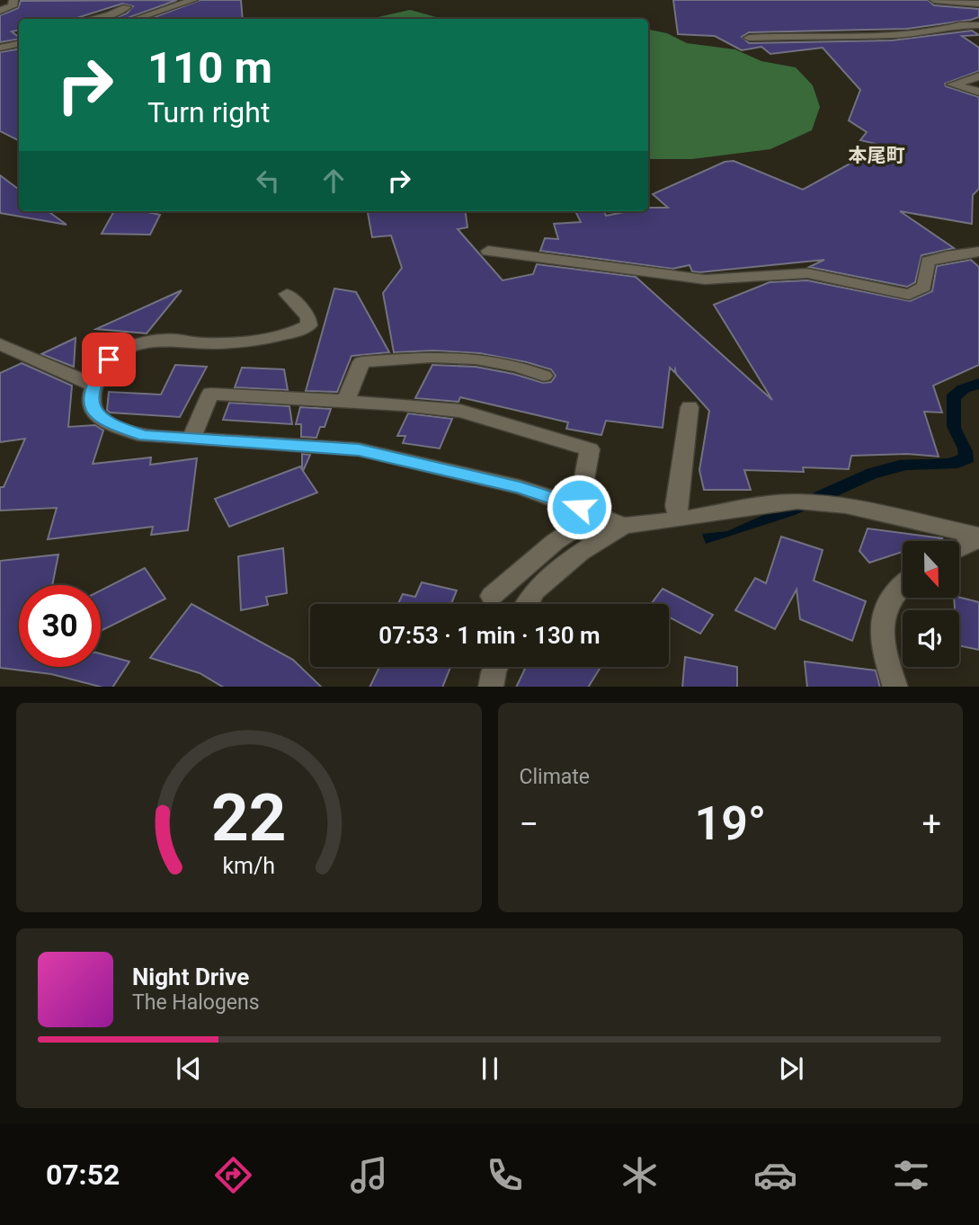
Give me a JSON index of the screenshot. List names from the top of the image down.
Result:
{
  "districts": ["本尾町"],
  "north": "bottom",
  "page": {
    "turn": ["110 m", "Turn right"],
    "limit": "30",
    "trip": "07:53 · 1 min · 130 m",
    "tile": "Climate",
    "heat": ["−", "19°", "+"],
    "song": ["Night Drive", "The Halogens"],
    "tabs": "07:52",
    "gauge": ["22", "km/h"]
  }
}
